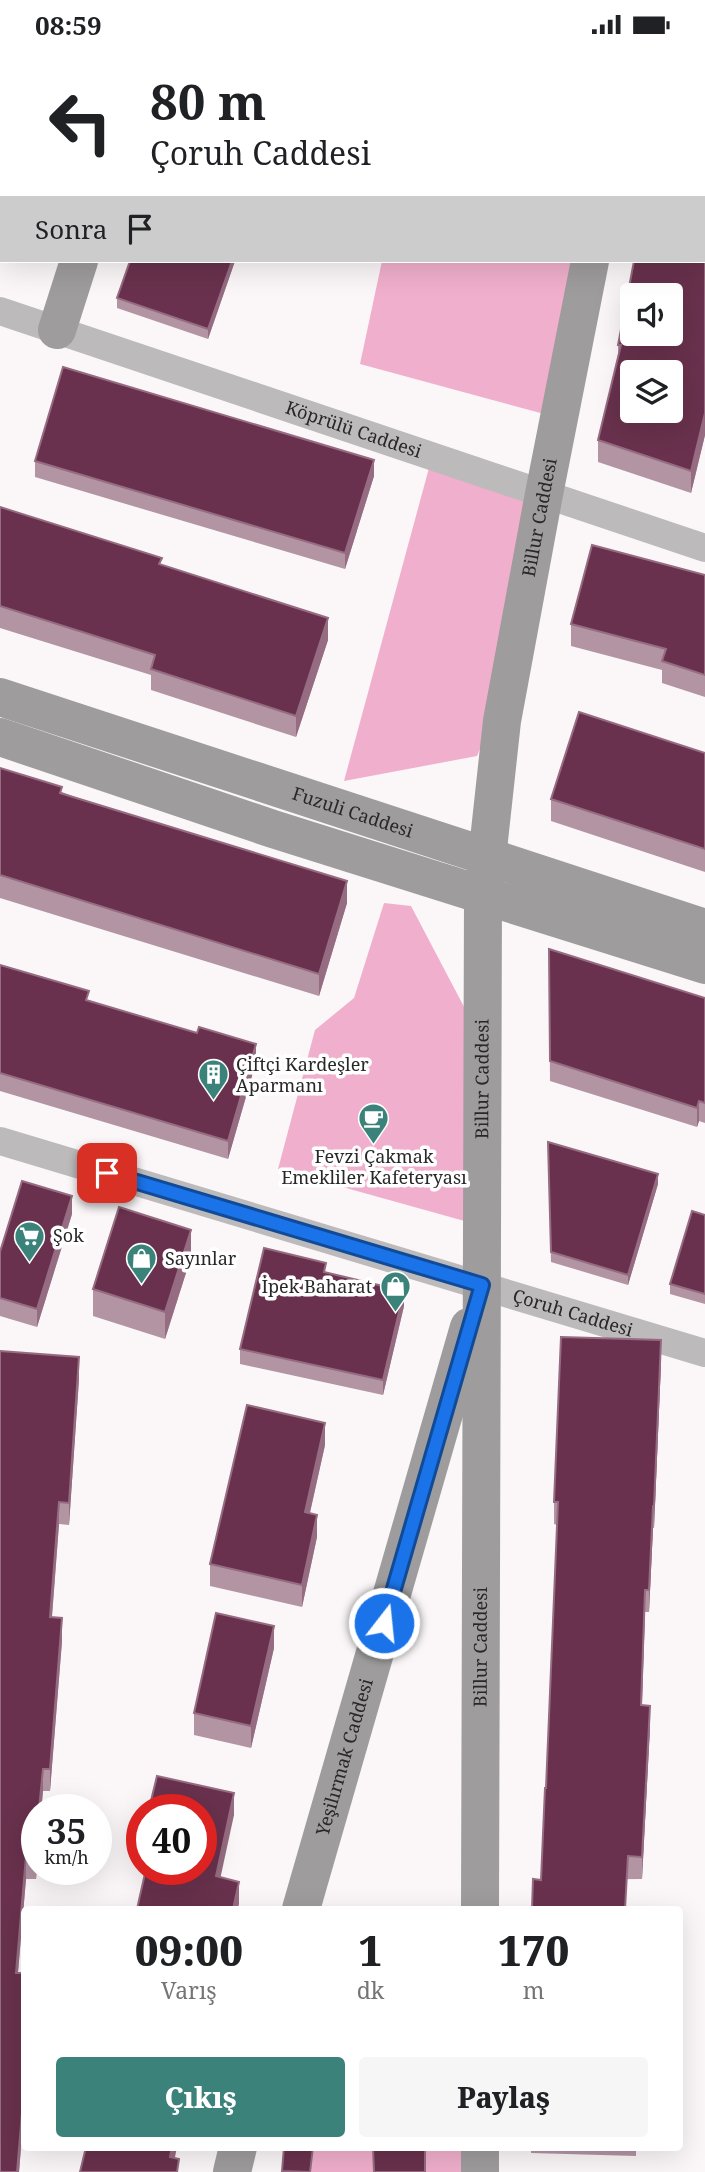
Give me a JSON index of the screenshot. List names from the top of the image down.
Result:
{
  "streets": {
    "street": [
      "Köprülü Caddesi",
      "Billur Caddesi",
      "Fuzuli Caddesi",
      "Çoruh Caddesi",
      "Yeşilırmak Caddesi"
    ]
  },
  "crossings": [
    ["Köprülü Caddesi", "Billur Caddesi"],
    ["Billur Caddesi", "Fuzuli Caddesi"],
    ["Billur Caddesi", "Çoruh Caddesi"],
    ["Billur Caddesi", "Yeşilırmak Caddesi"],
    ["Çoruh Caddesi", "Yeşilırmak Caddesi"]
  ],
  "places": {
    "building": ["Çiftçi Kardeşler Aparmanı"],
    "cafe": ["Fevzi Çakmak Emekliler Kafeteryası"],
    "supermarket": ["Şok"],
    "shop": ["Sayınlar", "İpek Baharat"]
  },
  "page": {
    "status": "08:59",
    "turn": ["80 m", "Çoruh Caddesi"],
    "then": "Sonra",
    "speed": "35 km/h",
    "limit": "40",
    "eta": [
      "09:00",
      "Varış",
      "1",
      "dk",
      "170",
      "m"
    ],
    "buttons": ["Çıkış", "Paylaş"]
  }
}
